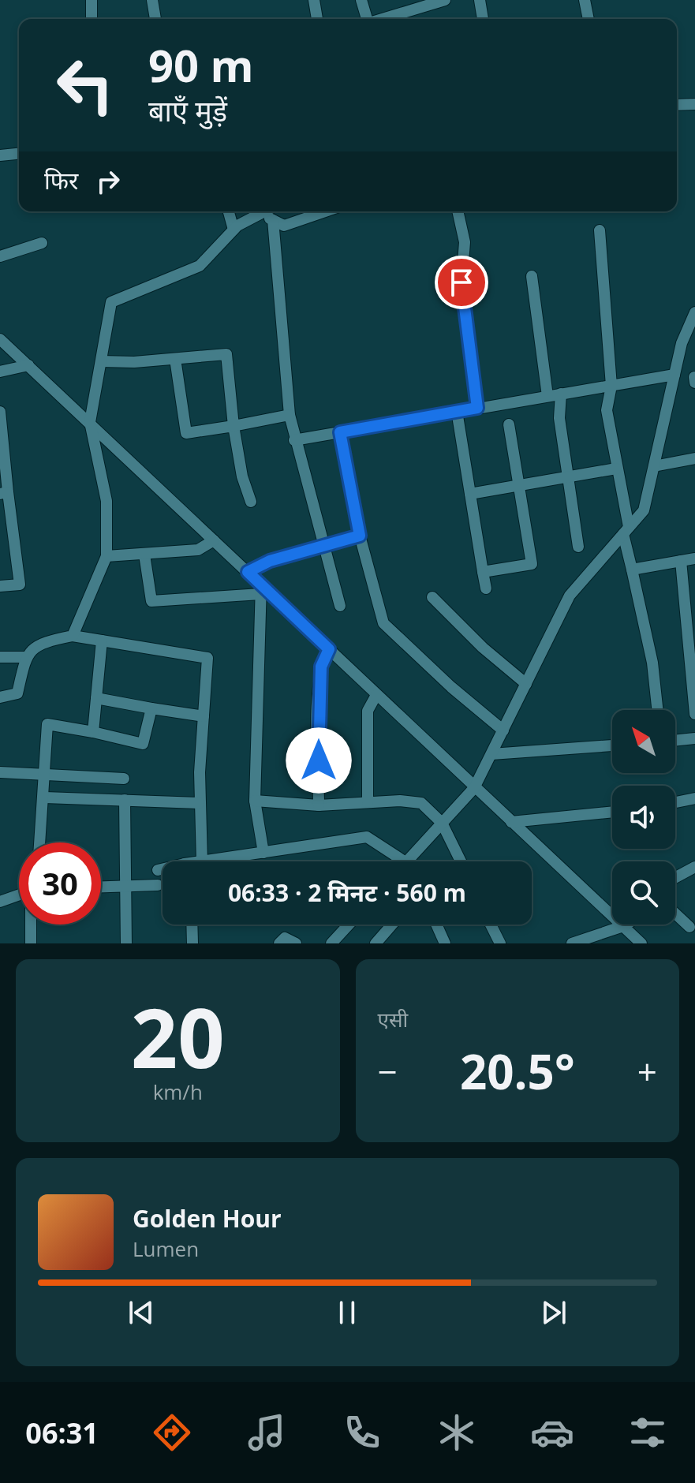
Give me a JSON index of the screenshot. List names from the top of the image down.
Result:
{
  "north": "top left",
  "page": {
    "turn": ["90 m", "बाएँ मुड़ें"],
    "then": "फिर",
    "limit": "30",
    "trip": "06:33 · 2 मिनट · 560 m",
    "tile": [
      ["20", "km/h"],
      "एसी"
    ],
    "heat": ["−", "20.5°", "+"],
    "song": ["Golden Hour", "Lumen"],
    "tabs": "06:31"
  }
}
